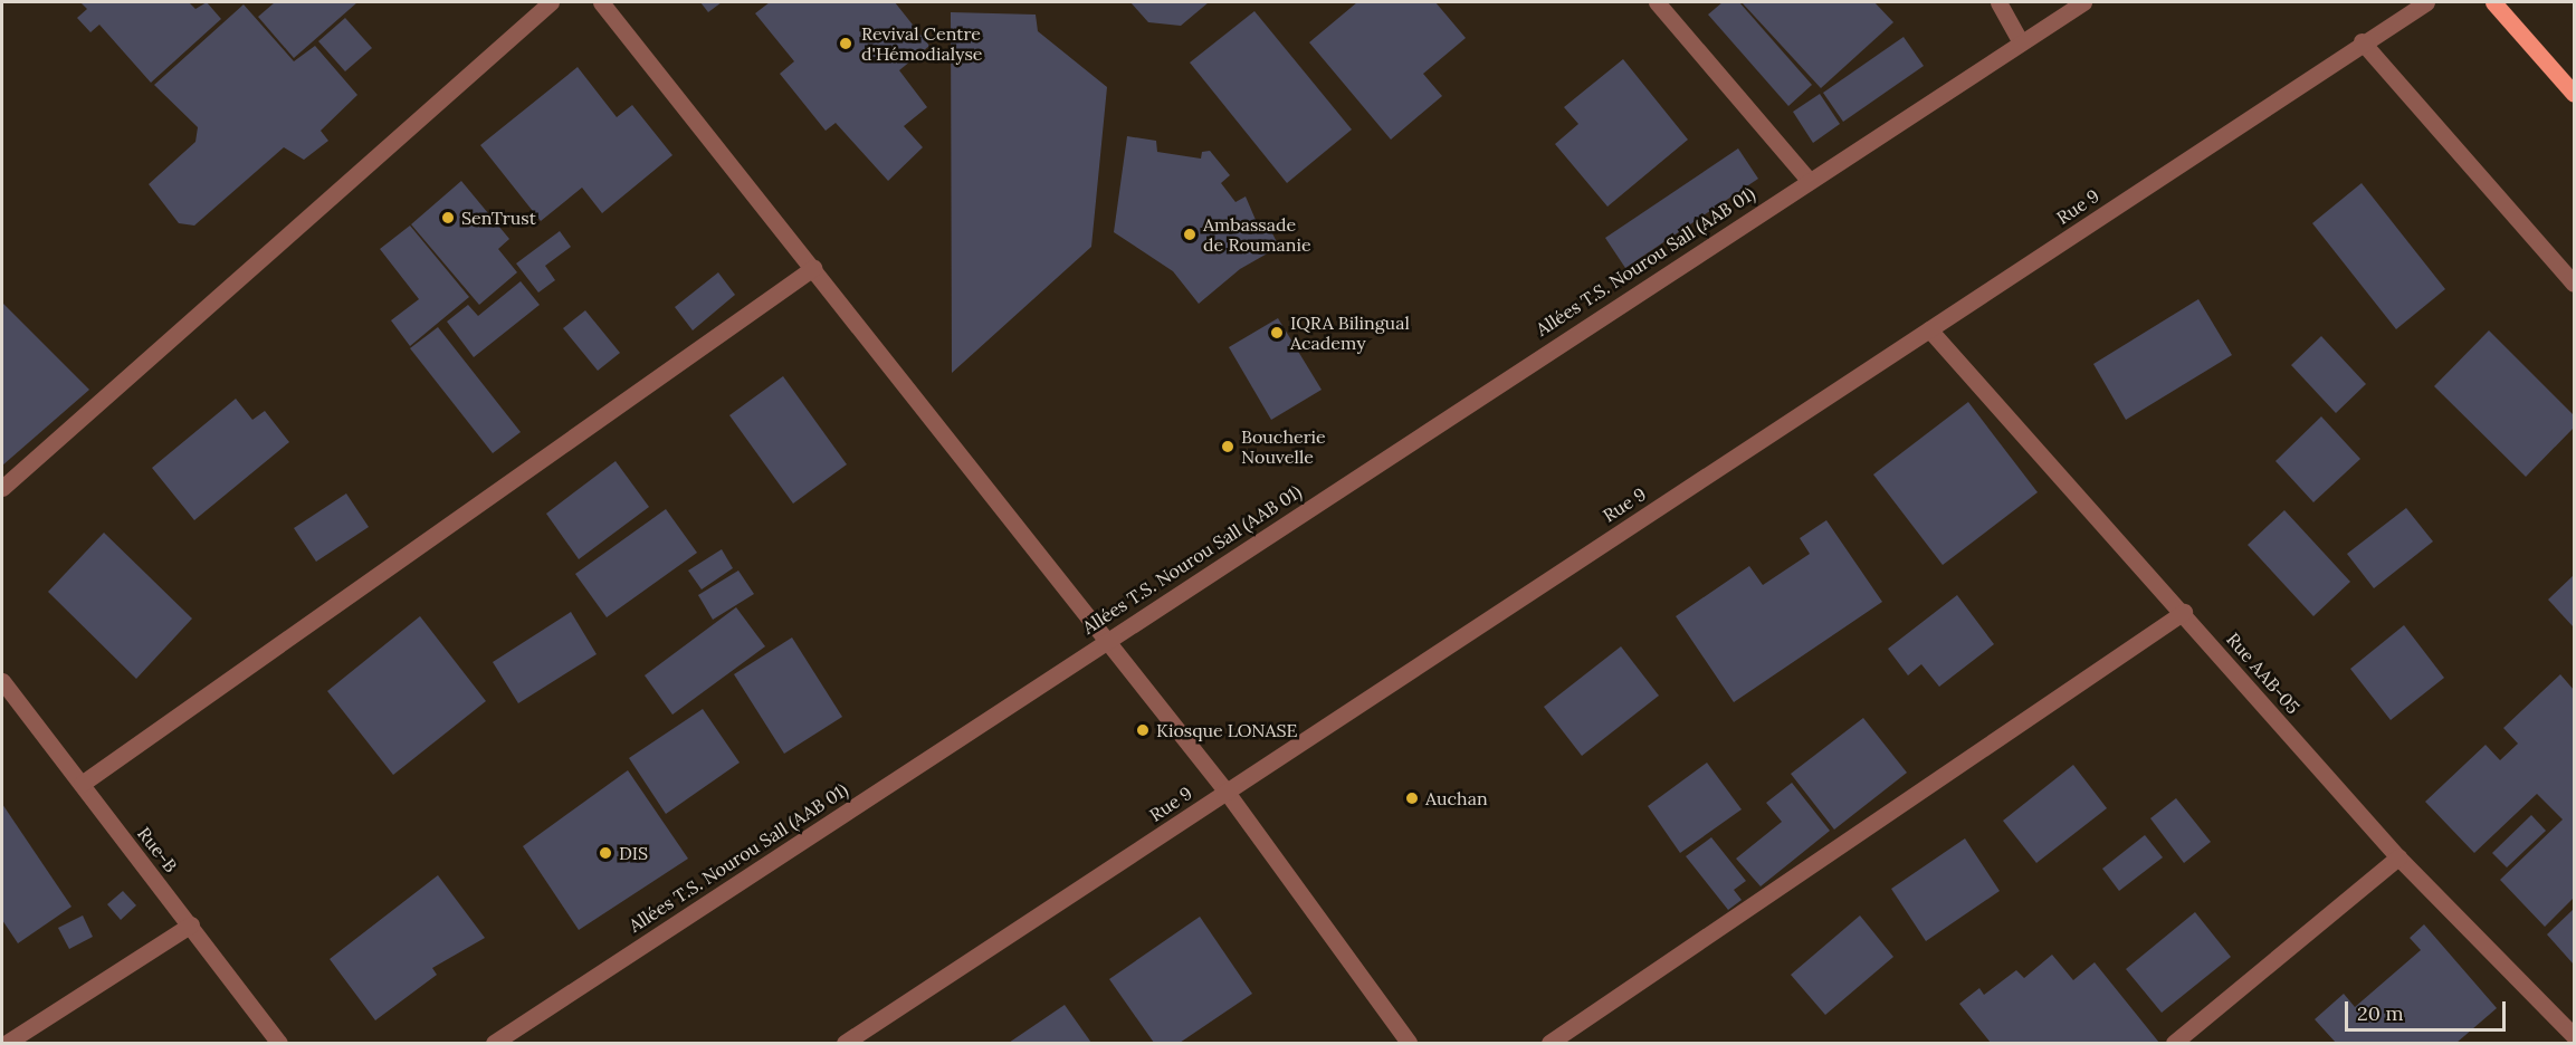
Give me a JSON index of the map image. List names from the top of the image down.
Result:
{
  "streets": {
    "street": [
      "Rue 9",
      "Allées T.S. Nourou Sall (AAB 01)",
      "Rue AAB-05",
      "Rue-B"
    ]
  },
  "crossings": [
    ["Rue 9", "Rue AAB-05"]
  ],
  "places": [
    "Revival Centre d'Hémodialyse",
    "SenTrust",
    "Ambassade de Roumanie",
    "IQRA Bilingual Academy",
    "Boucherie Nouvelle",
    "Kiosque LONASE",
    "Auchan",
    "DIS"
  ],
  "scale_bar": "20 m"
}
